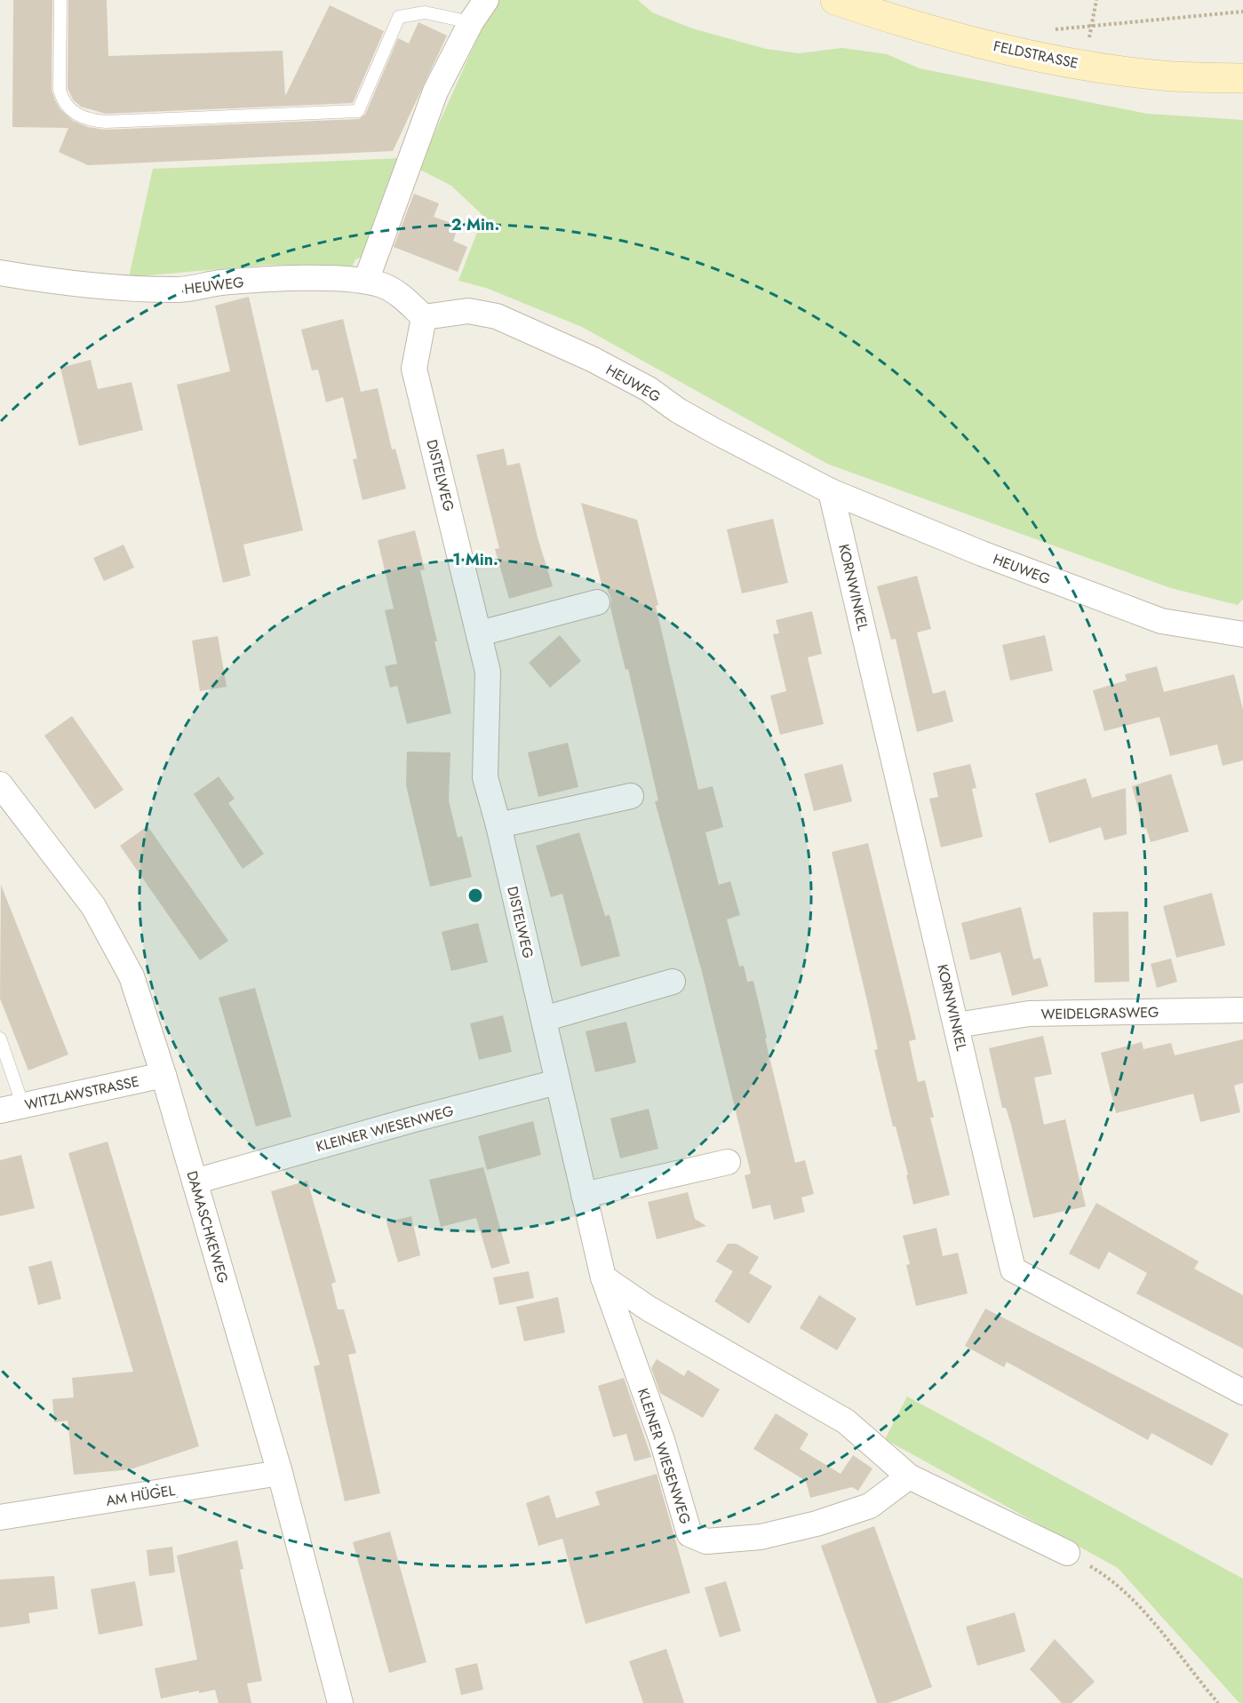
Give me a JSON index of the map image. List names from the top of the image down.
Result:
{
  "streets": {
    "main road": ["FELDSTRASSE"],
    "street": [
      "HEUWEG",
      "DISTELWEG",
      "KORNWINKEL",
      "WEIDELGRASWEG",
      "WITZLAWSTRASSE",
      "KLEINER WIESENWEG",
      "DAMASCHKEWEG",
      "AM HÜGEL"
    ]
  },
  "crossings": [
    ["HEUWEG", "DISTELWEG"],
    ["HEUWEG", "KORNWINKEL"],
    ["DISTELWEG", "KLEINER WIESENWEG"],
    ["KORNWINKEL", "WEIDELGRASWEG"],
    ["WITZLAWSTRASSE", "DAMASCHKEWEG"],
    ["KLEINER WIESENWEG", "DAMASCHKEWEG"],
    ["DAMASCHKEWEG", "AM HÜGEL"]
  ],
  "rings": ["2 Min.", "1 Min."]
}
